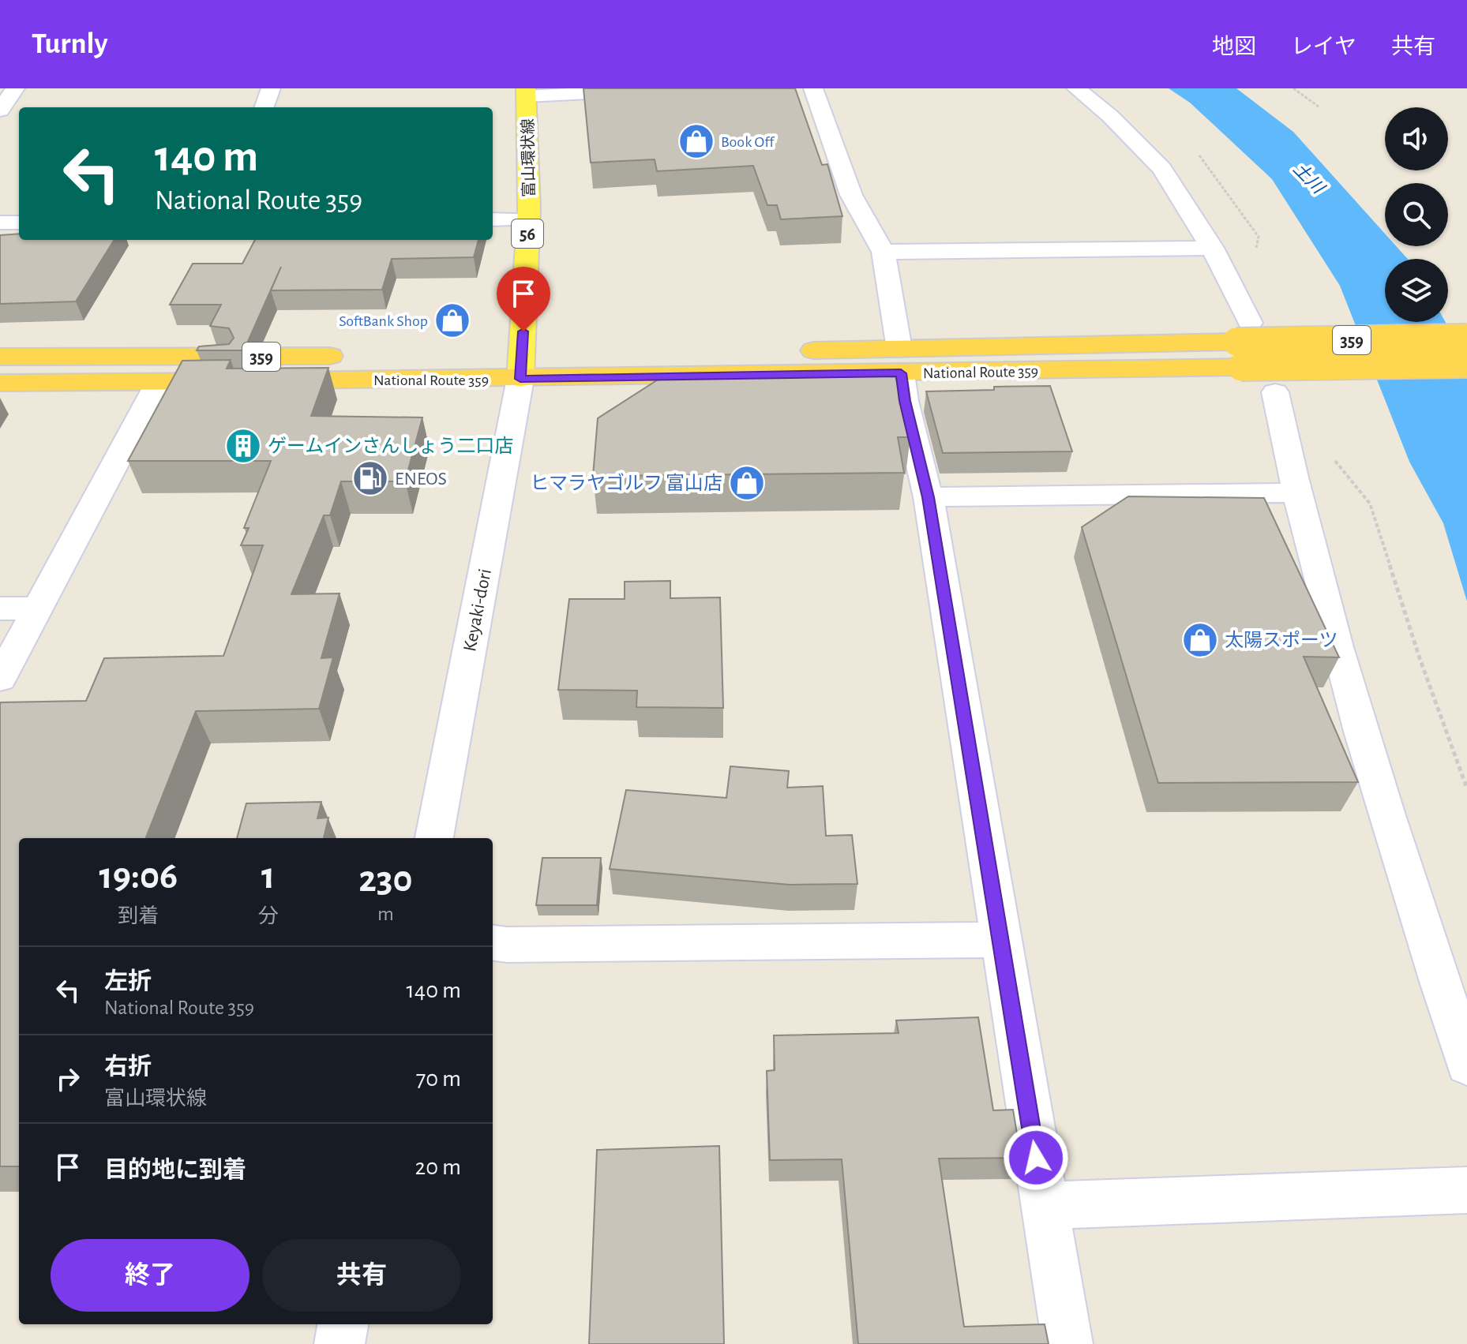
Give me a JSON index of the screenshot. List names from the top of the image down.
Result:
{
  "streets": {
    "highway": ["359", "National Route 359"],
    "main road": ["富山環状線", "56"],
    "street": ["Keyaki-dori"]
  },
  "crossings": [
    ["富山環状線", "National Route 359"],
    ["富山環状線", "Keyaki-dori"],
    ["359", "National Route 359"],
    ["National Route 359", "Keyaki-dori"]
  ],
  "water": ["土川"],
  "places": {
    "shop": [
      "Book Off",
      "SoftBank Shop",
      "ヒマラヤゴルフ 富山店",
      "太陽スポーツ"
    ],
    "building": ["ゲームインさんしょう二口店"],
    "fuel station": ["ENEOS"]
  },
  "page": {
    "header": "Turnly",
    "nav": ["地図", "レイヤ", "共有"],
    "turn": ["140 m", "National Route 359"],
    "eta": [
      "19:06",
      "到着",
      "1",
      "分",
      "230",
      "m"
    ],
    "list": [
      {
        "name": "左折",
        "note": "National Route 359",
        "value": "140 m"
      },
      {
        "name": "右折",
        "note": "富山環状線",
        "value": "70 m"
      },
      {
        "name": "目的地に到着",
        "value": "20 m"
      }
    ],
    "buttons": ["終了", "共有"]
  }
}
